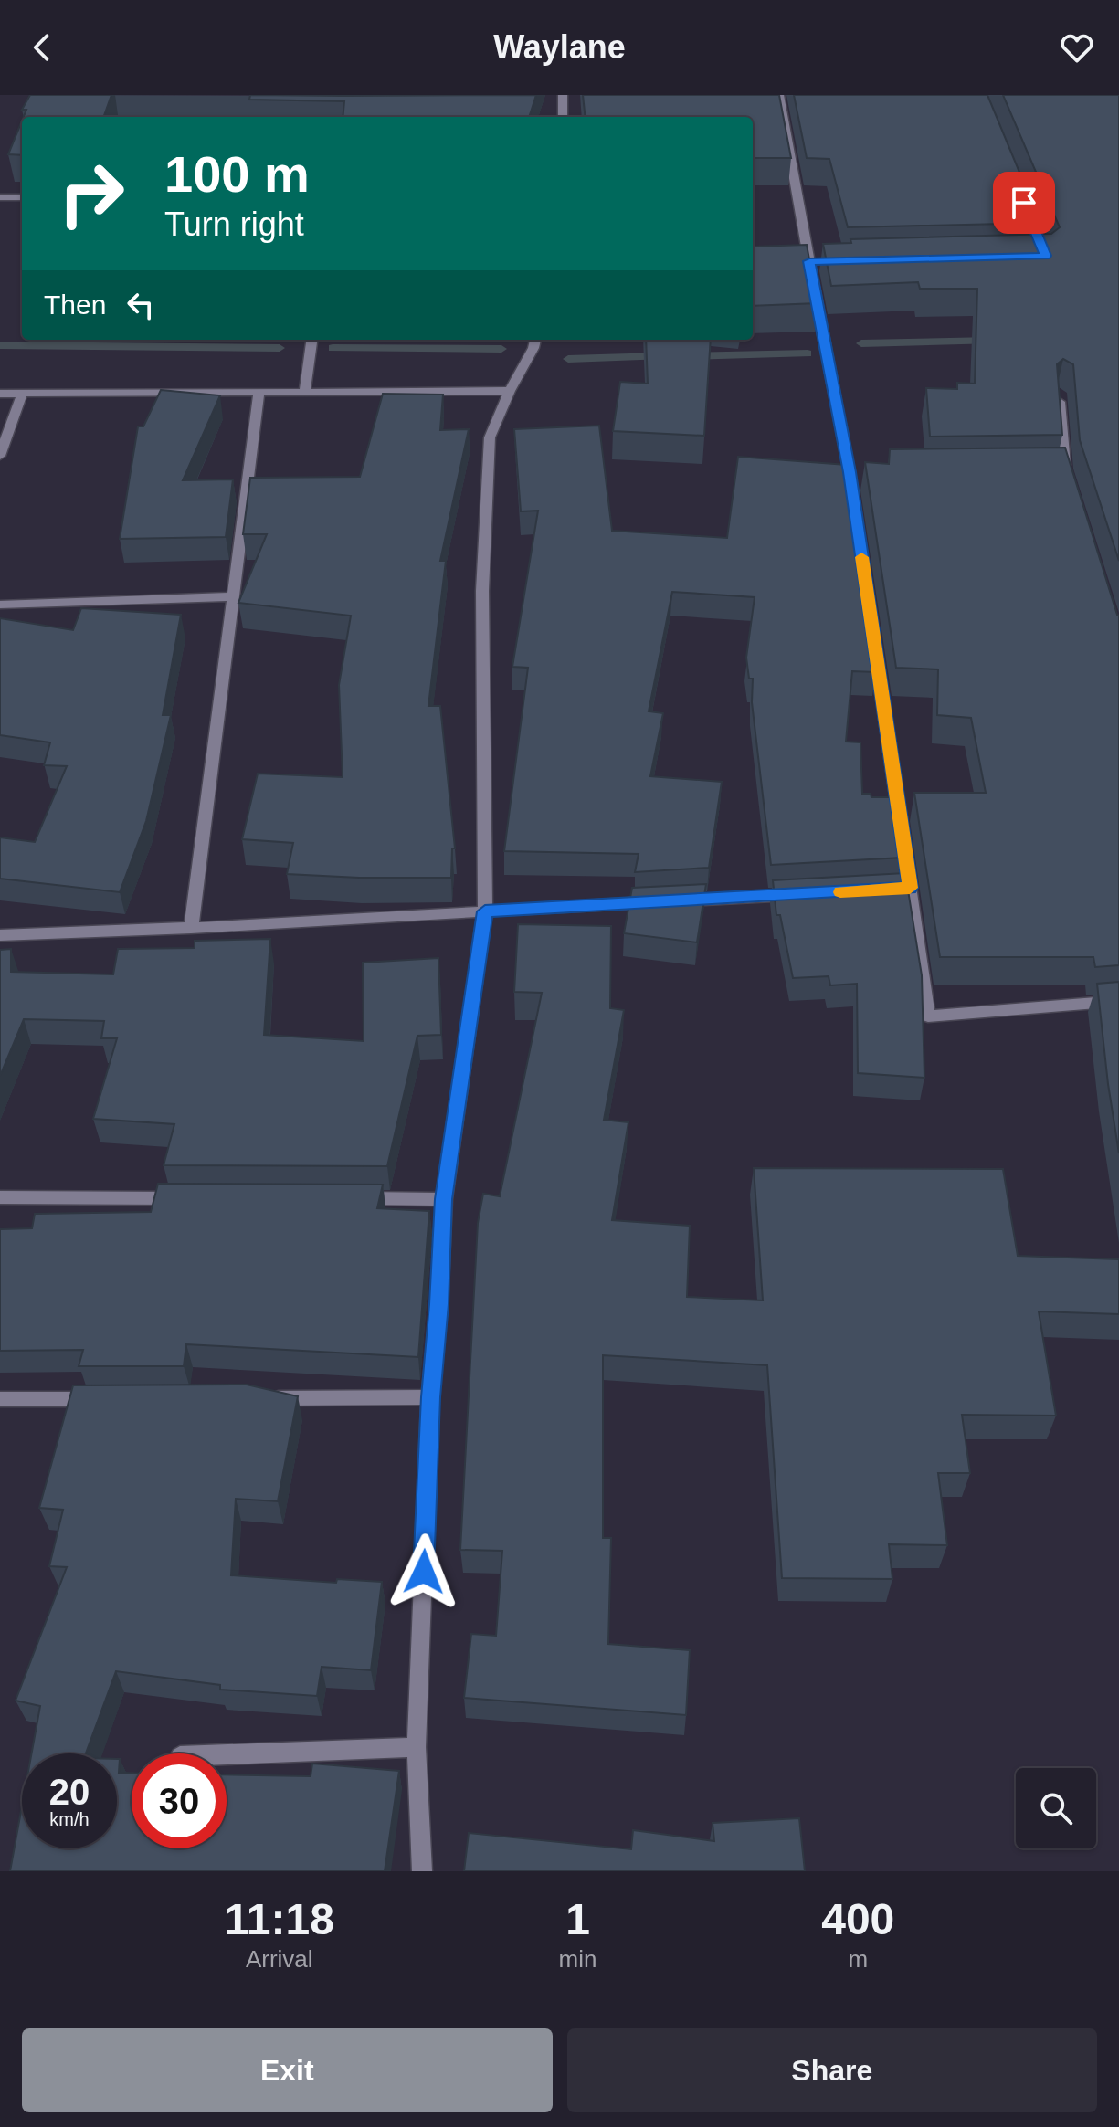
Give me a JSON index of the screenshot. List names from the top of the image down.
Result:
{
  "page": {
    "header": "Waylane",
    "turn": ["100 m", "Turn right"],
    "then": "Then",
    "speed": "20 km/h",
    "limit": "30",
    "eta": [
      "11:18",
      "Arrival",
      "1",
      "min",
      "400",
      "m"
    ],
    "buttons": ["Exit", "Share"]
  }
}
